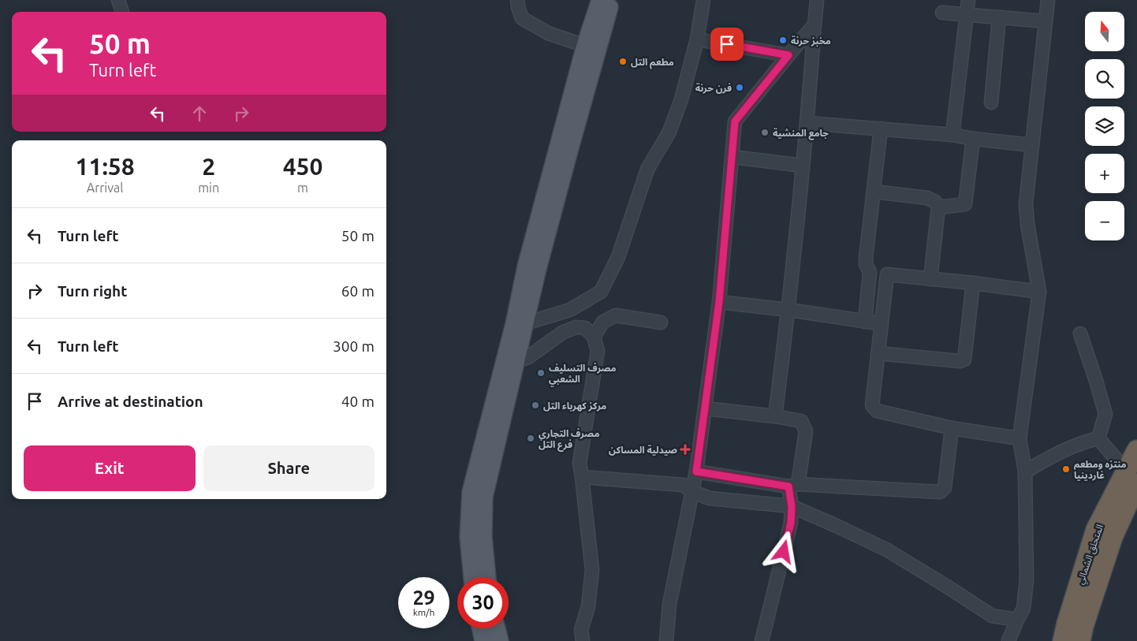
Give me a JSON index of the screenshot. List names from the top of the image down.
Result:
{
  "streets": {
    "highway": ["المتحلق الشمالي"]
  },
  "places": {
    "other": [
      "مخبز حرنة",
      "مطعم التل",
      "فرن حرنة",
      "جامع المنشية",
      "مصرف التسليف الشعبي",
      "مركز كهرباء التل",
      "مصرف التجاري فرع التل",
      "منتزه ومطعم غاردينيا"
    ],
    "health": ["صيدلية المساكن"]
  },
  "north": "top",
  "page": {
    "map_buttons": ["+", "−"],
    "turn": ["50 m", "Turn left"],
    "eta": [
      "11:58",
      "Arrival",
      "2",
      "min",
      "450",
      "m"
    ],
    "list": [
      {
        "name": "Turn left",
        "value": "50 m"
      },
      {
        "name": "Turn right",
        "value": "60 m"
      },
      {
        "name": "Turn left",
        "value": "300 m"
      },
      {
        "name": "Arrive at destination",
        "value": "40 m"
      }
    ],
    "buttons": ["Exit", "Share"],
    "speed": "29 km/h",
    "limit": "30"
  }
}
